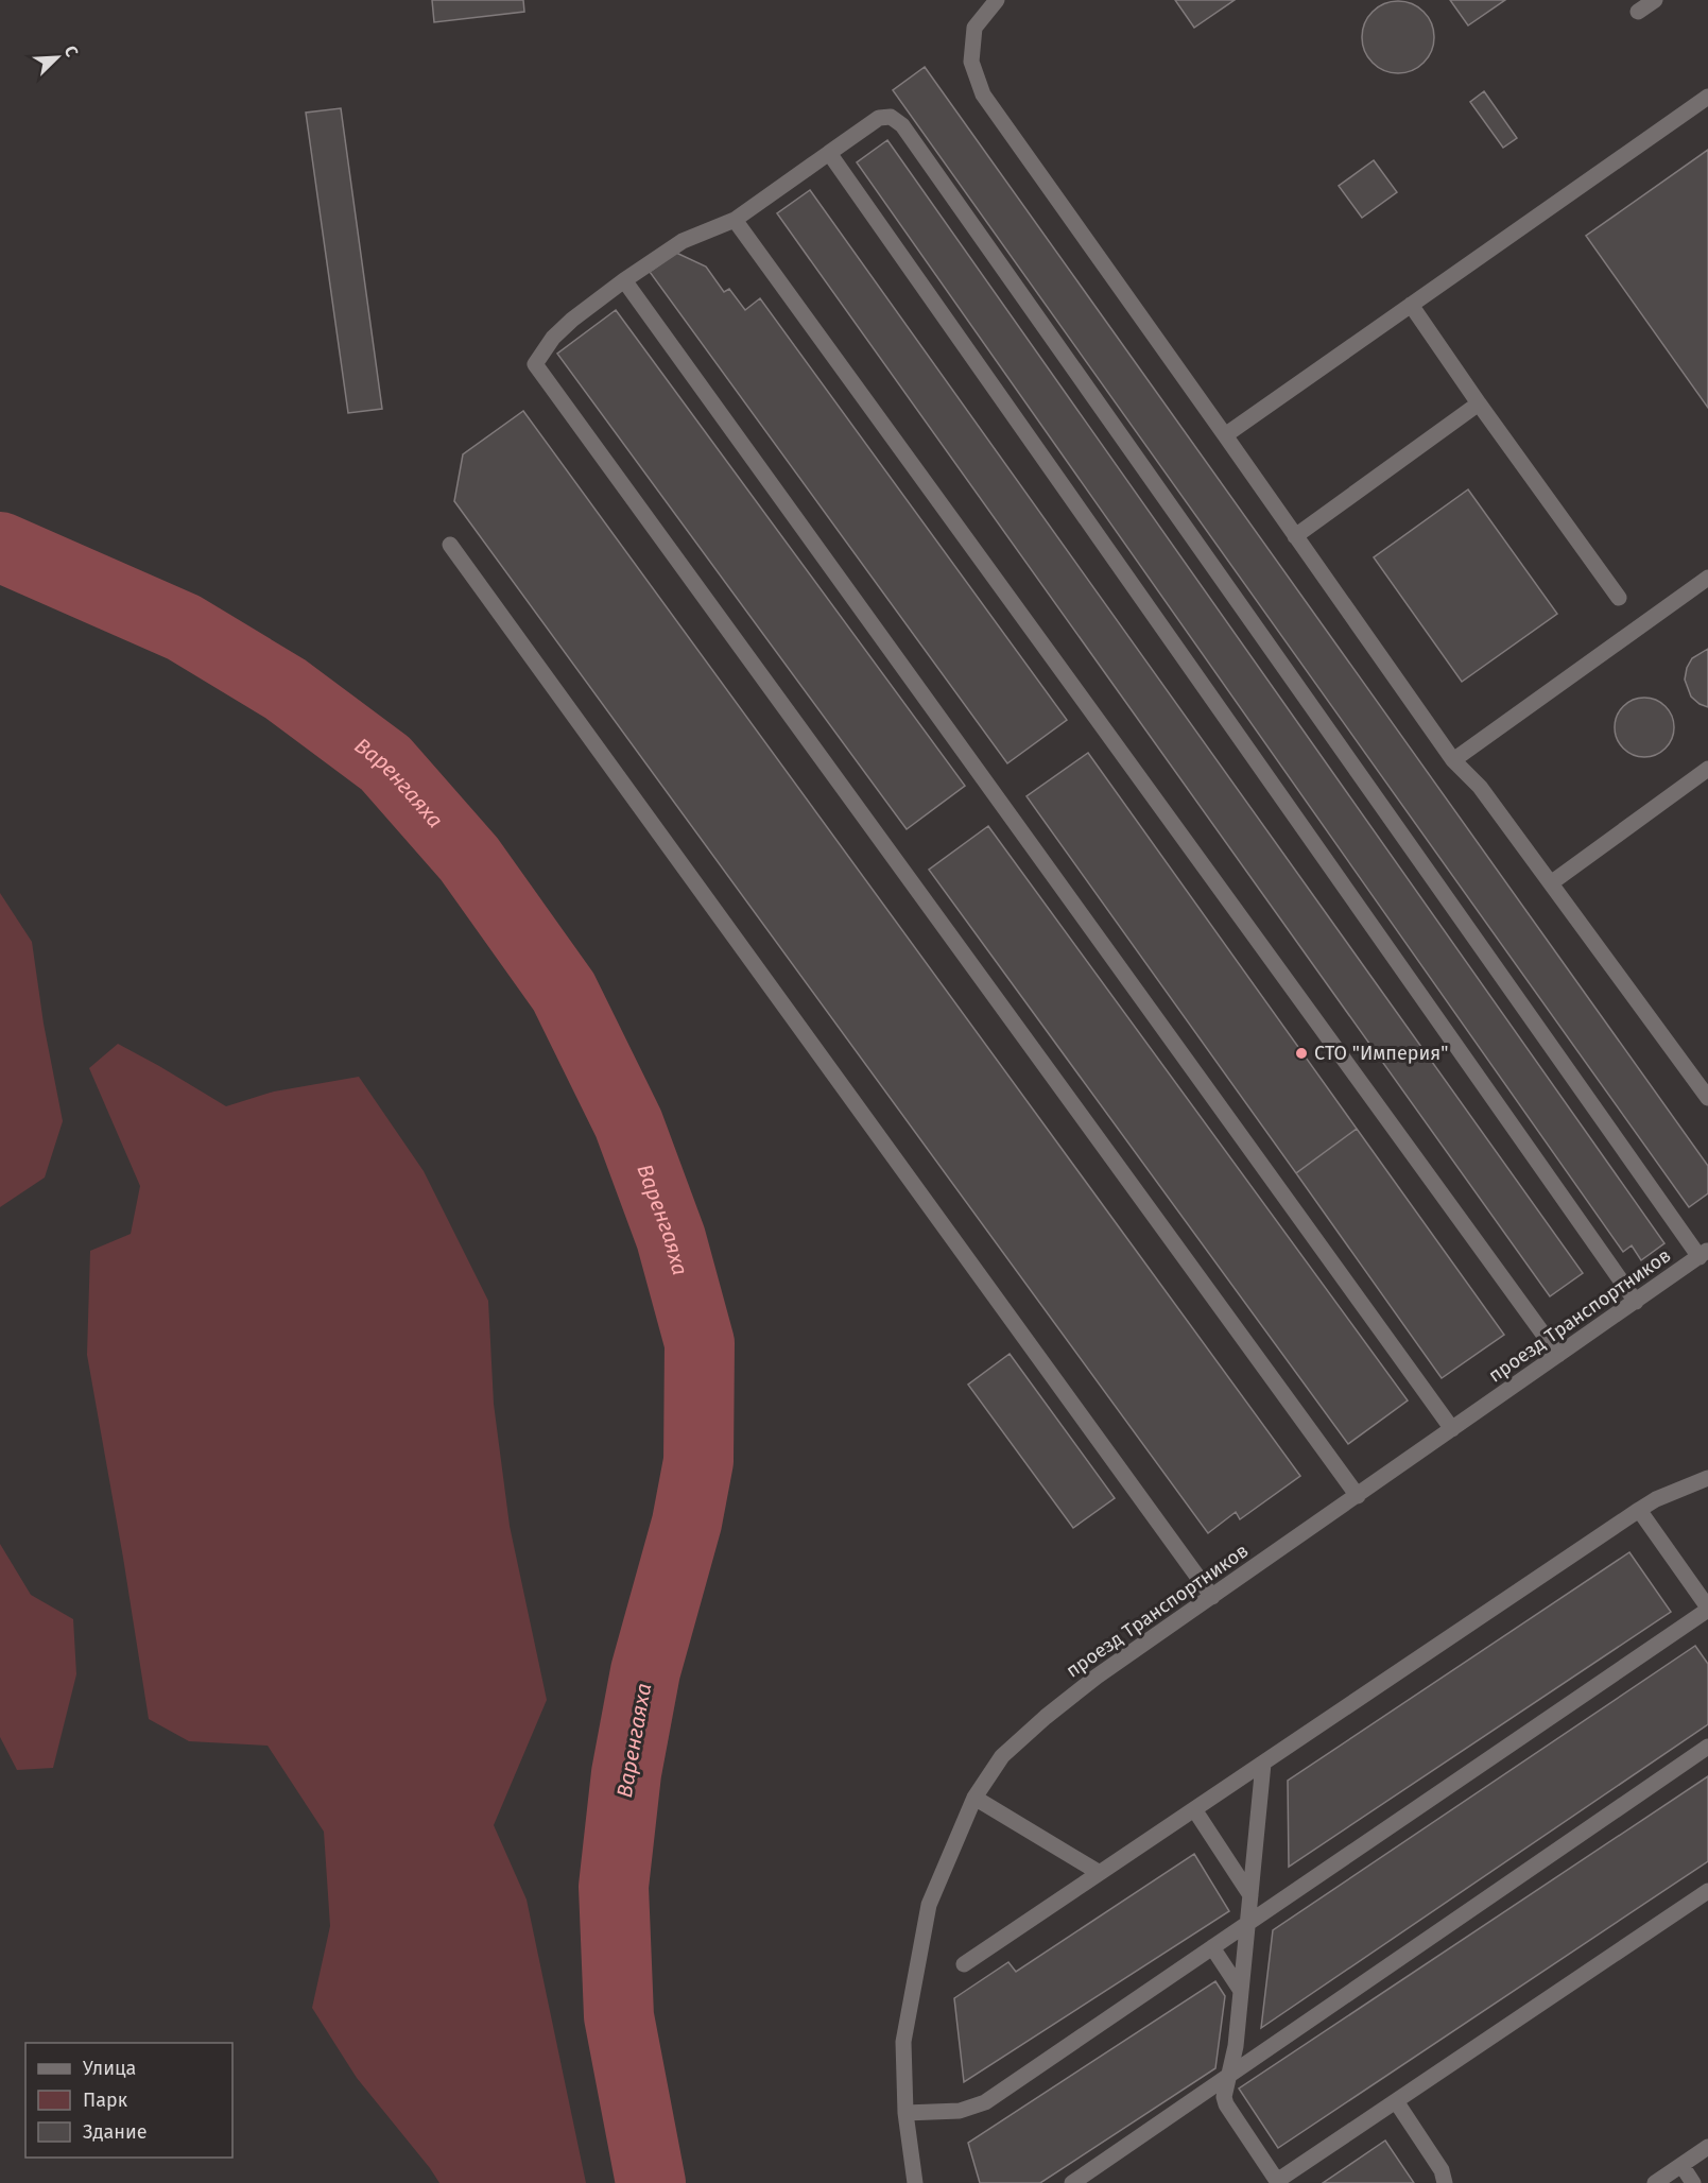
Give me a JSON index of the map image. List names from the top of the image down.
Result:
{
  "streets": {
    "street": ["проезд Транспортников"]
  },
  "water": ["Варенгаяха"],
  "places": ["СТО \"Империя\""],
  "legend": ["Улица", "Парк", "Здание"],
  "north": "top right"
}
